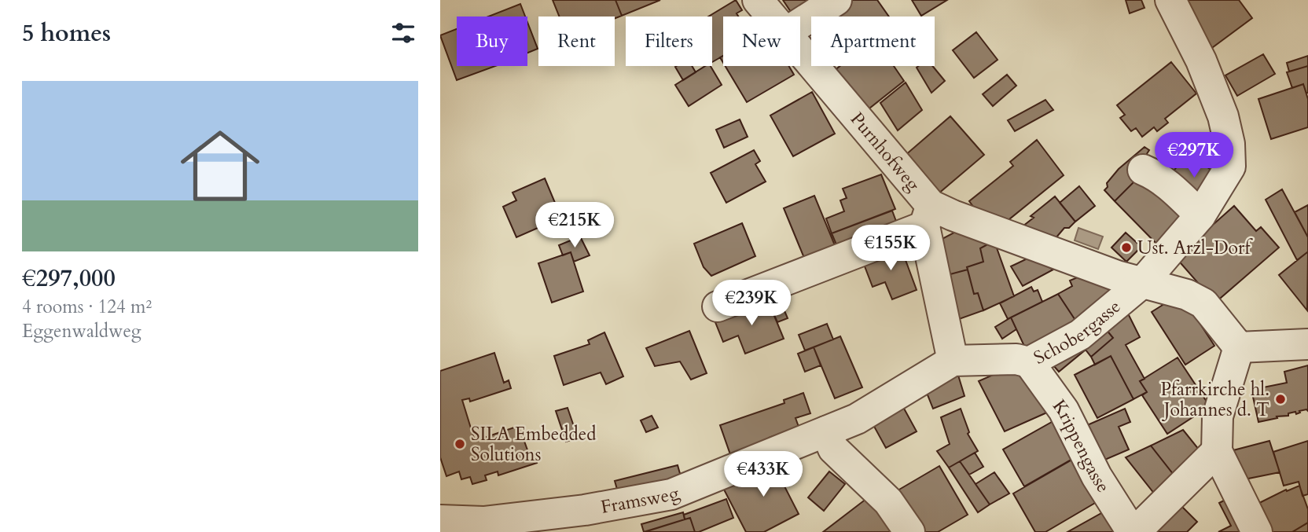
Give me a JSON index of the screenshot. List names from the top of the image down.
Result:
{
  "streets": {
    "street": [
      "Purnhofweg",
      "Schobergasse",
      "Krippengasse",
      "Framsweg"
    ]
  },
  "crossings": [
    ["Purnhofweg", "Schobergasse"],
    ["Schobergasse", "Krippengasse"],
    ["Schobergasse", "Framsweg"]
  ],
  "places": ["Ust. Arzl-Dorf", "Pfarrkirche hl. Johannes d. T", "SILA Embedded Solutions"],
  "page": {
    "heading": "5 homes",
    "chip": [
      "Buy",
      "Rent",
      "Filters",
      "New",
      "Apartment"
    ],
    "list": [
      {
        "name": "€297,000",
        "note": "4 rooms · 124 m² · Eggenwaldweg"
      }
    ],
    "price": [
      "€297K",
      "€215K",
      "€155K",
      "€239K",
      "€433K"
    ]
  }
}
